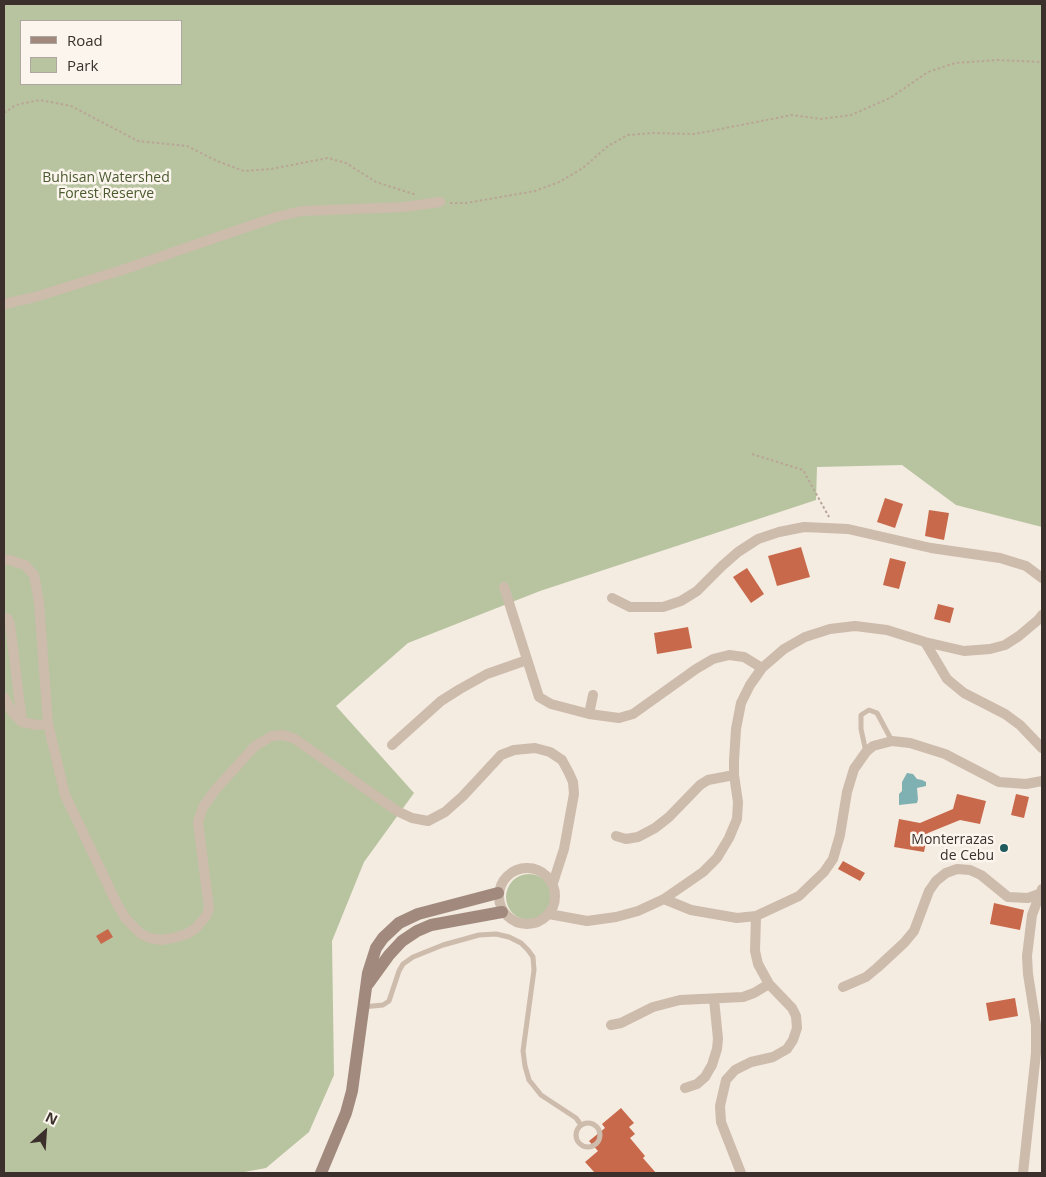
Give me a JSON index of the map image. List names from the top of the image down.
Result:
{
  "parks": ["Buhisan Watershed Forest Reserve"],
  "places": ["Monterrazas de Cebu"],
  "legend": ["Road", "Park"],
  "north": "top right"
}
